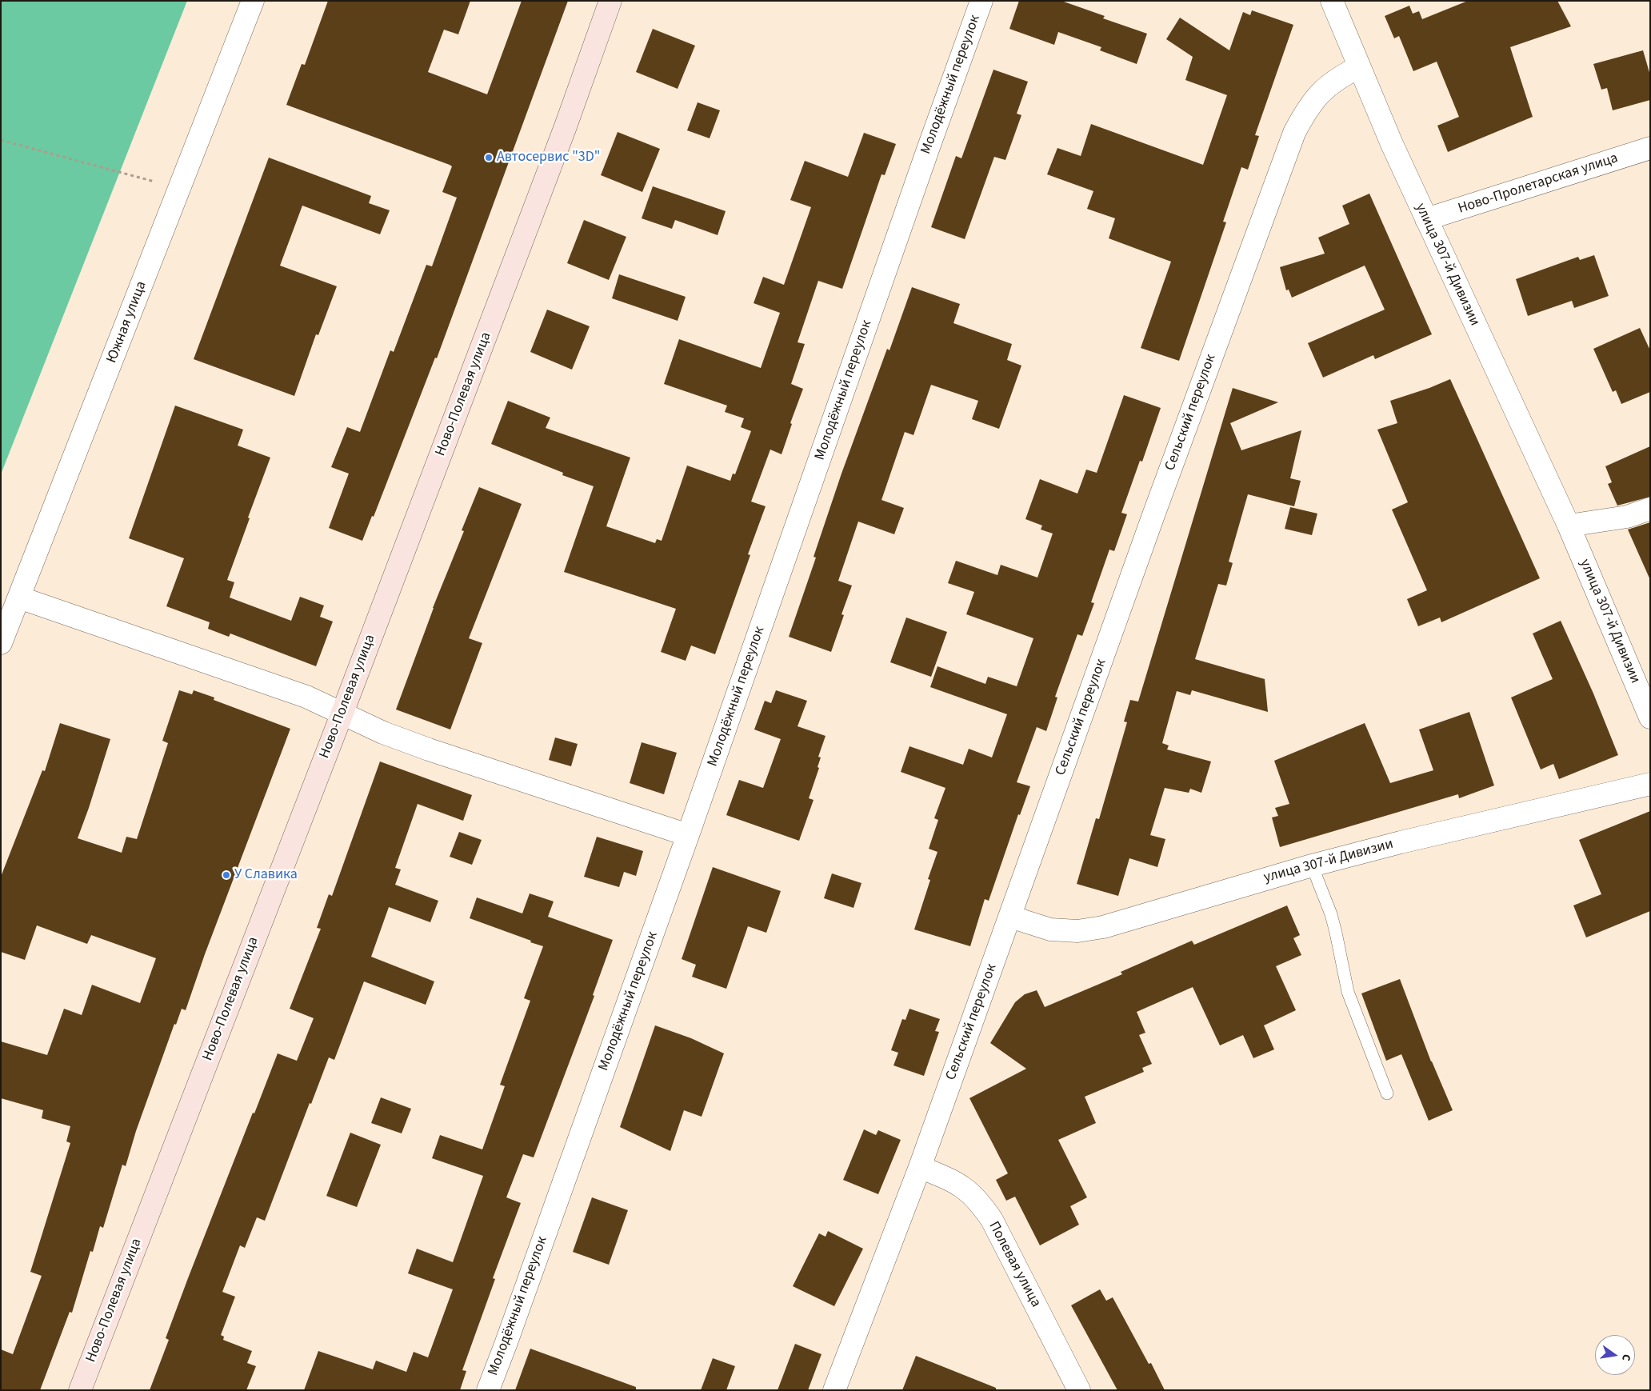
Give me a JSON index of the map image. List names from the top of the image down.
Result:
{
  "streets": {
    "street": [
      "Молодёжный переулок",
      "Ново-Пролетарская улица",
      "улица 307-й Дивизии",
      "Южная улица",
      "Ново-Полевая улица",
      "Сельский переулок",
      "Полевая улица"
    ]
  },
  "crossings": [
    ["Ново-Пролетарская улица", "улица 307-й Дивизии"],
    ["улица 307-й Дивизии", "Сельский переулок"],
    ["Сельский переулок", "Полевая улица"]
  ],
  "places": ["Автосервис \"3D\"", "У Славика"],
  "north": "right"
}
